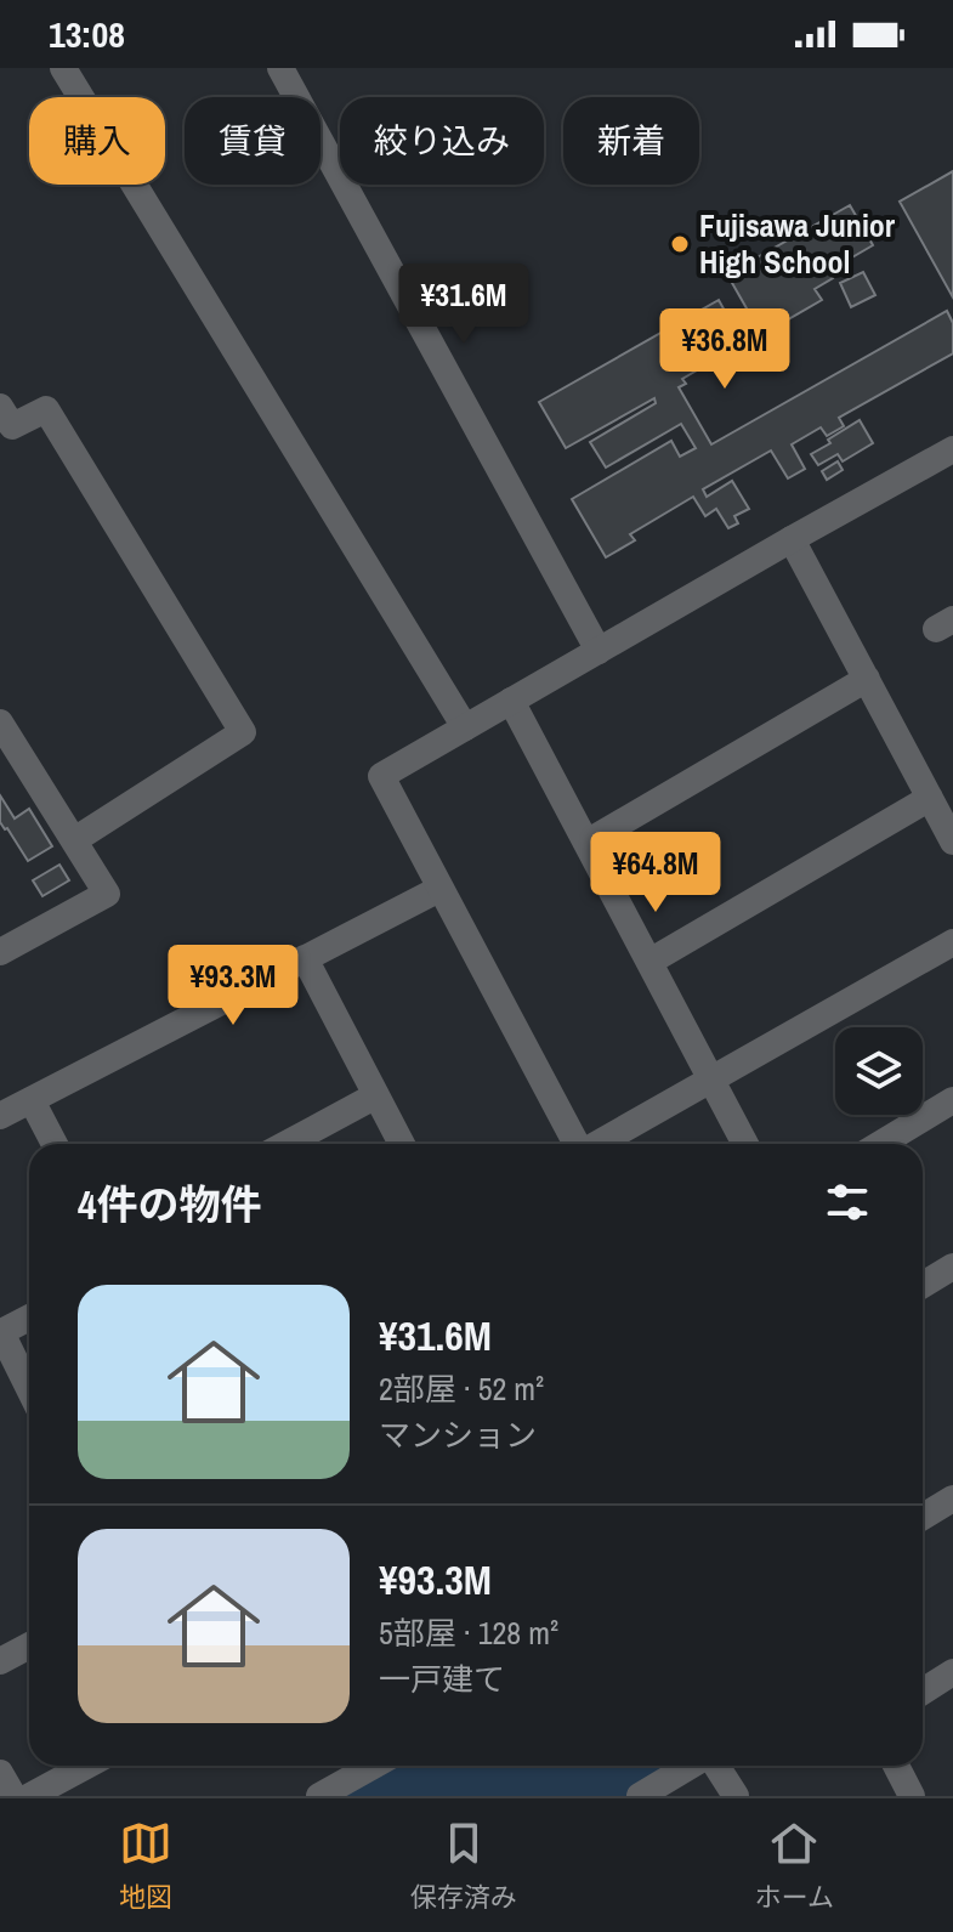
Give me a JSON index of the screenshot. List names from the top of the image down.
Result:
{
  "places": ["Fujisawa Junior High School"],
  "page": {
    "status": "13:08",
    "chip": [
      "購入",
      "賃貸",
      "絞り込み",
      "新着"
    ],
    "price": [
      "¥31.6M",
      "¥36.8M",
      "¥64.8M",
      "¥93.3M"
    ],
    "heading": "4件の物件",
    "list": [
      {
        "name": "¥31.6M",
        "note": "2部屋 · 52 m² · マンション"
      },
      {
        "name": "¥93.3M",
        "note": "5部屋 · 128 m² · 一戸建て"
      }
    ],
    "tabs": ["地図", "保存済み", "ホーム"]
  }
}
